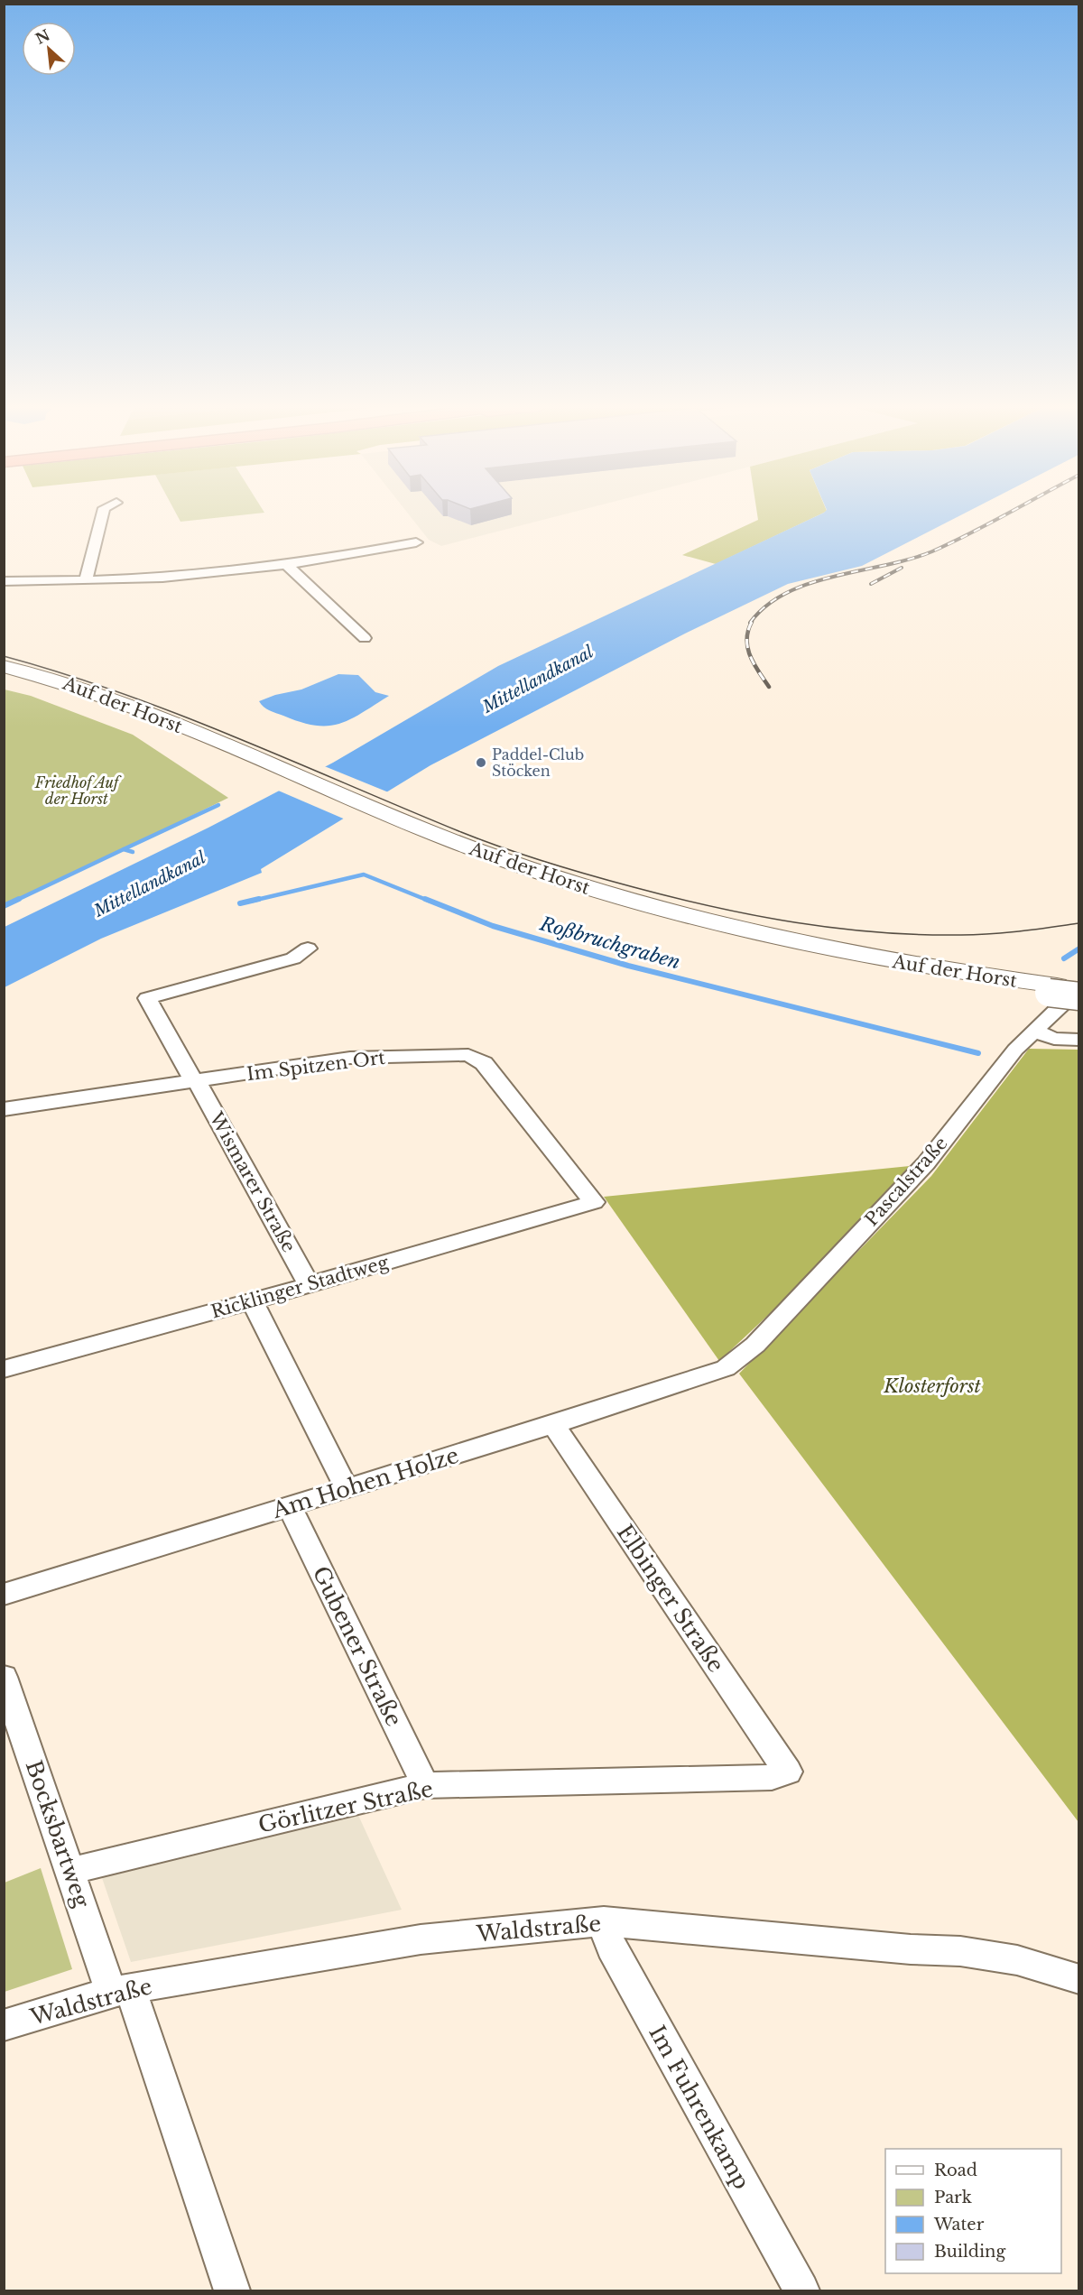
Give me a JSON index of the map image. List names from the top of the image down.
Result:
{
  "streets": {
    "street": [
      "Auf der Horst",
      "Im Spitzen Ort",
      "Pascalstraße",
      "Wismarer Straße",
      "Ricklinger Stadtweg",
      "Am Hohen Holze",
      "Elbinger Straße",
      "Gubener Straße",
      "Görlitzer Straße",
      "Bocksbartweg",
      "Waldstraße",
      "Im Fuhrenkamp"
    ]
  },
  "crossings": [
    ["Auf der Horst", "Pascalstraße"],
    ["Im Spitzen Ort", "Wismarer Straße"],
    ["Im Spitzen Ort", "Ricklinger Stadtweg"],
    ["Pascalstraße", "Am Hohen Holze"],
    ["Wismarer Straße", "Ricklinger Stadtweg"],
    ["Am Hohen Holze", "Elbinger Straße"],
    ["Am Hohen Holze", "Gubener Straße"],
    ["Elbinger Straße", "Görlitzer Straße"],
    ["Gubener Straße", "Görlitzer Straße"],
    ["Görlitzer Straße", "Bocksbartweg"],
    ["Bocksbartweg", "Waldstraße"],
    ["Waldstraße", "Im Fuhrenkamp"]
  ],
  "water": ["Mittellandkanal", "Roßbruchgraben"],
  "parks": ["Friedhof Auf der Horst", "Klosterforst"],
  "places": ["Paddel-Club Stöcken"],
  "legend": [
    "Road",
    "Park",
    "Water",
    "Building"
  ],
  "north": "top left"
}
